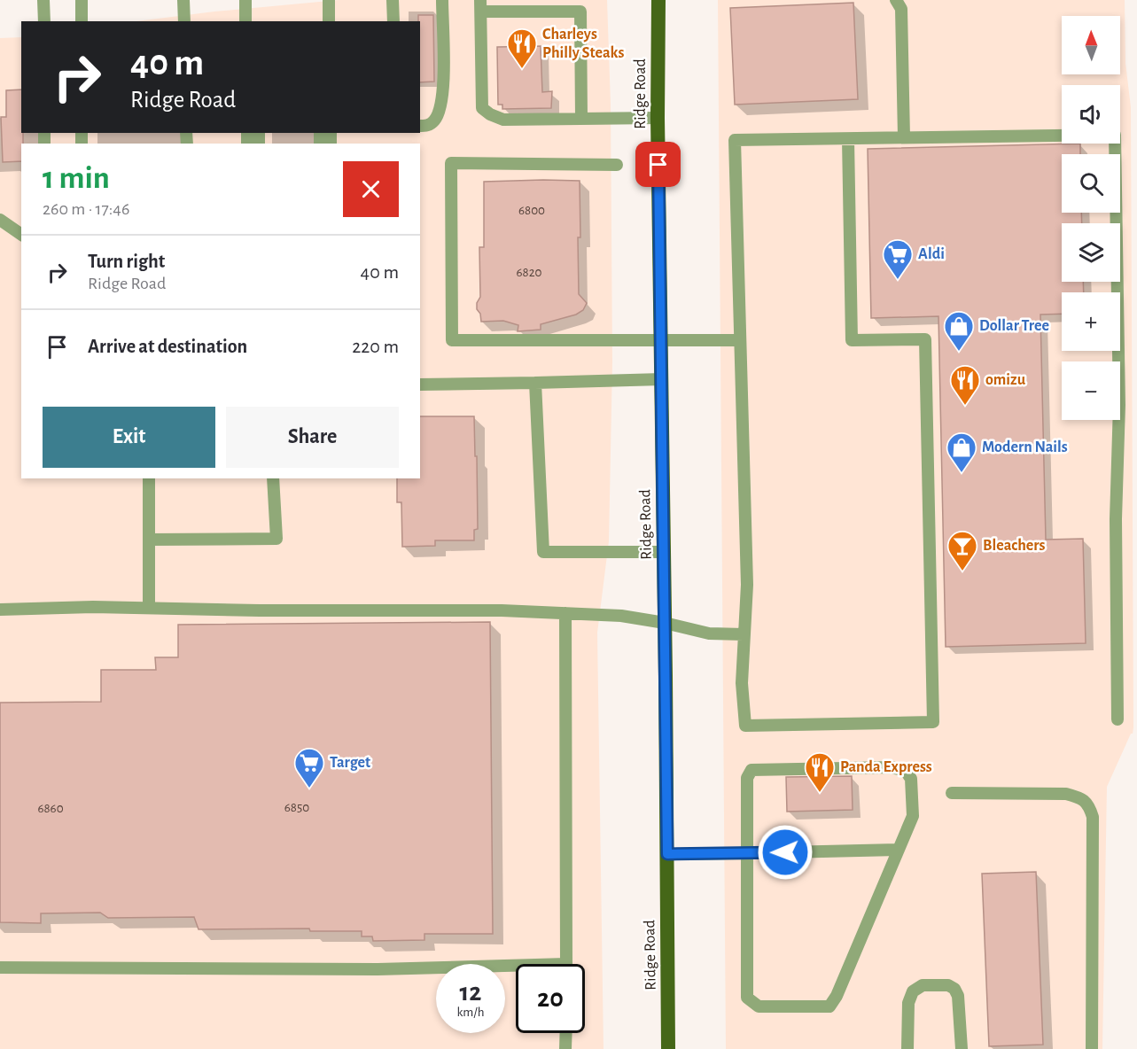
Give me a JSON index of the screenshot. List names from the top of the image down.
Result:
{
  "streets": {
    "main road": ["Ridge Road"]
  },
  "places": {
    "restaurant": ["Charleys Philly Steaks", "omizu", "Panda Express"],
    "supermarket": ["Aldi", "Target"],
    "shop": ["Dollar Tree", "Modern Nails"],
    "bar": ["Bleachers"]
  },
  "house_numbers": [
    "6800",
    "6820",
    "6850",
    "6860"
  ],
  "north": "top",
  "page": {
    "map_buttons": ["+", "−"],
    "turn": ["40 m", "Ridge Road"],
    "heading": ["1 min", "260 m · 17:46"],
    "list": [
      {
        "name": "Turn right",
        "note": "Ridge Road",
        "value": "40 m"
      },
      {
        "name": "Arrive at destination",
        "value": "220 m"
      }
    ],
    "buttons": ["Exit", "Share"],
    "speed": "12 km/h",
    "limit": "20"
  }
}
